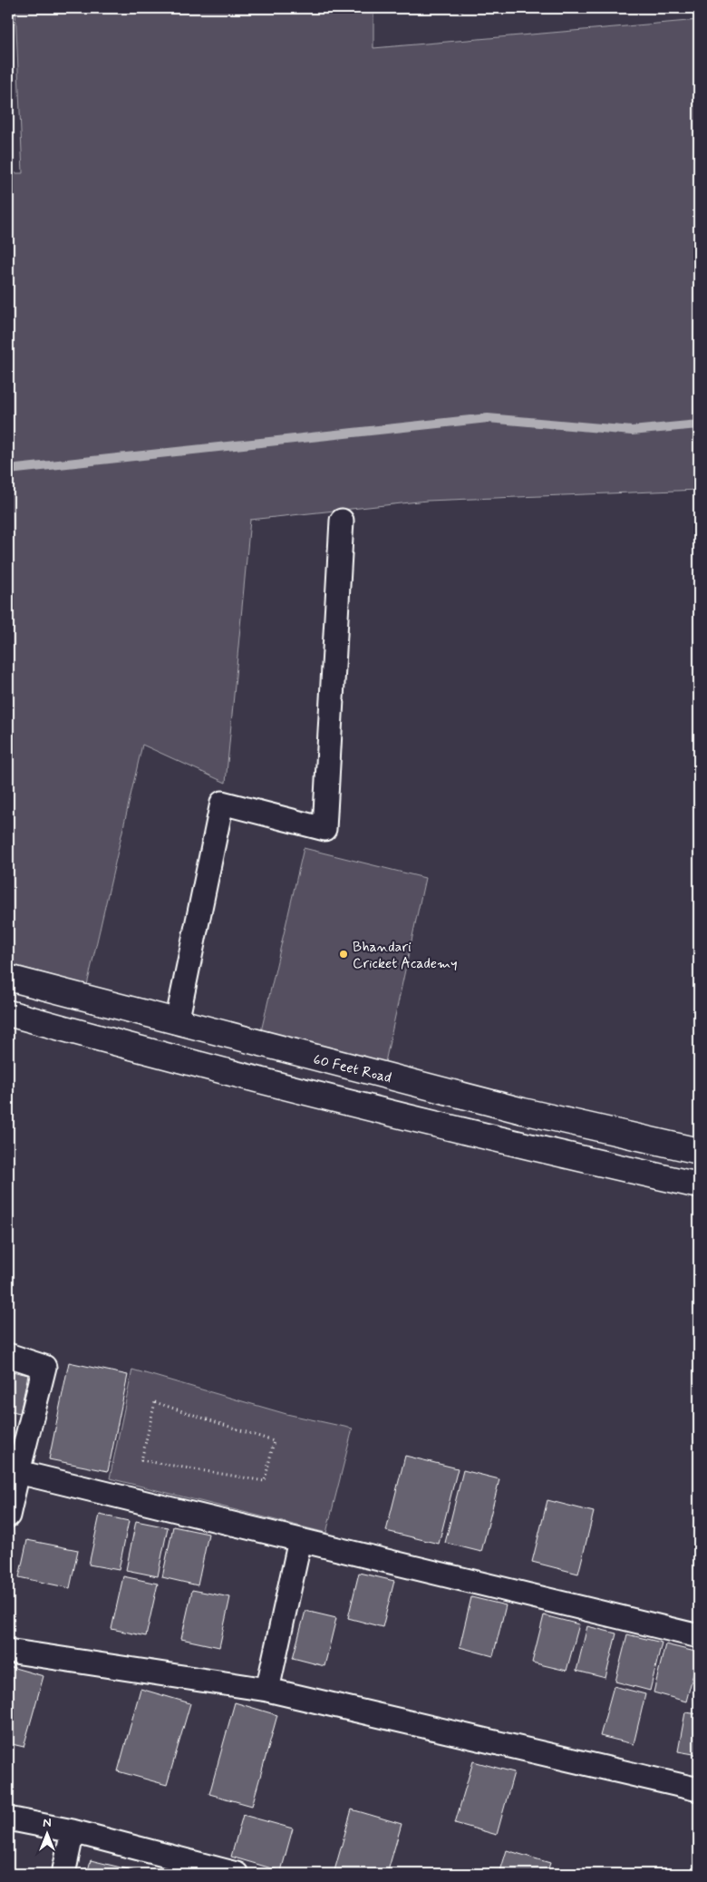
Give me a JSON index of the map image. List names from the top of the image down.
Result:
{
  "streets": {
    "street": ["60 Feet Road"]
  },
  "places": ["Bhandari Cricket Academy"],
  "north": "top"
}
